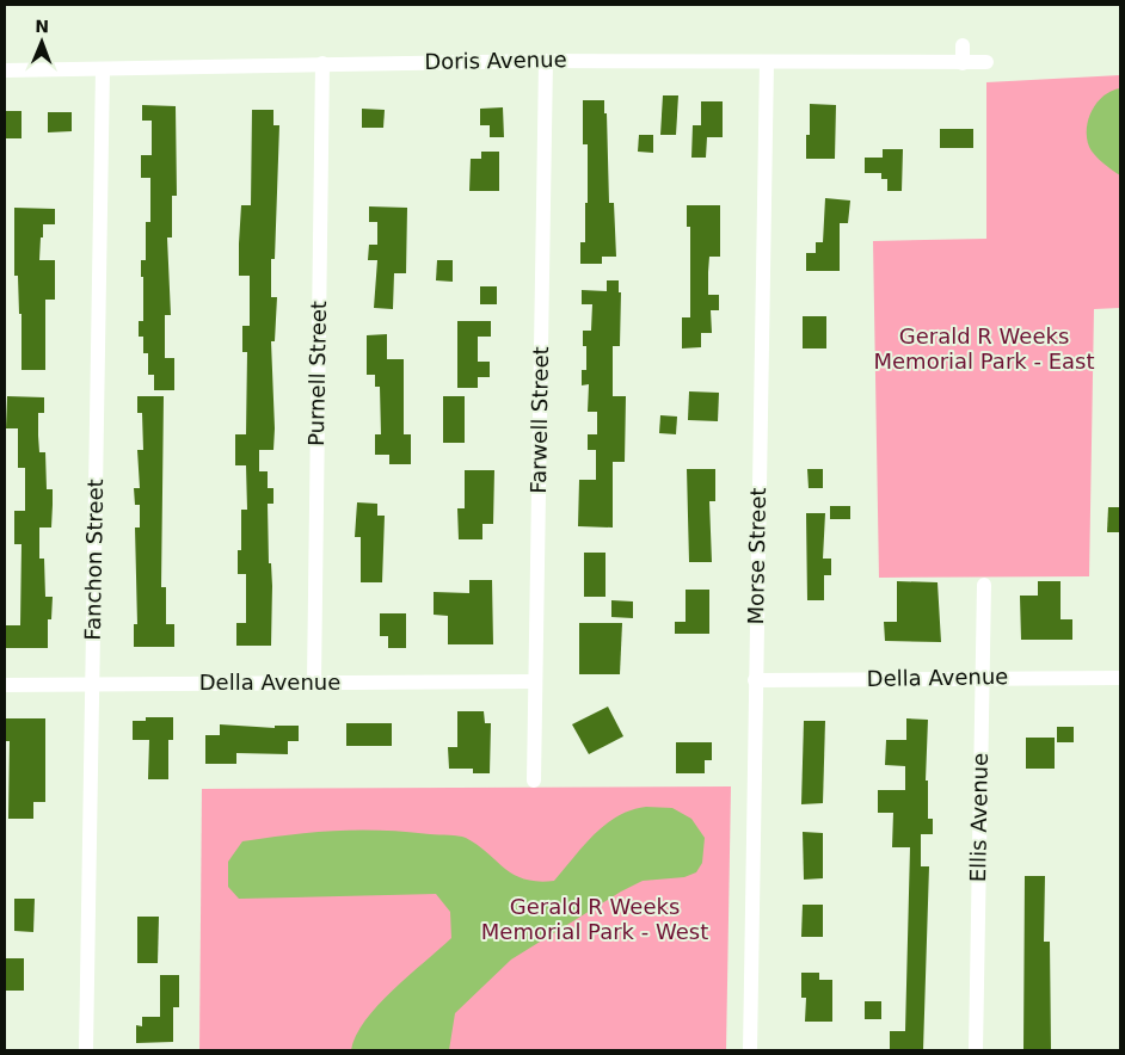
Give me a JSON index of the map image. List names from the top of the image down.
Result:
{
  "streets": {
    "street": [
      "Doris Avenue",
      "Purnell Street",
      "Farwell Street",
      "Morse Street",
      "Fanchon Street",
      "Della Avenue",
      "Ellis Avenue"
    ]
  },
  "crossings": [
    ["Doris Avenue", "Purnell Street"],
    ["Doris Avenue", "Farwell Street"],
    ["Doris Avenue", "Morse Street"],
    ["Doris Avenue", "Fanchon Street"],
    ["Purnell Street", "Della Avenue"],
    ["Farwell Street", "Della Avenue"],
    ["Morse Street", "Della Avenue"],
    ["Fanchon Street", "Della Avenue"],
    ["Della Avenue", "Ellis Avenue"]
  ],
  "parks": ["Gerald R Weeks Memorial Park - East", "Gerald R Weeks Memorial Park - West"],
  "north": "top"
}
